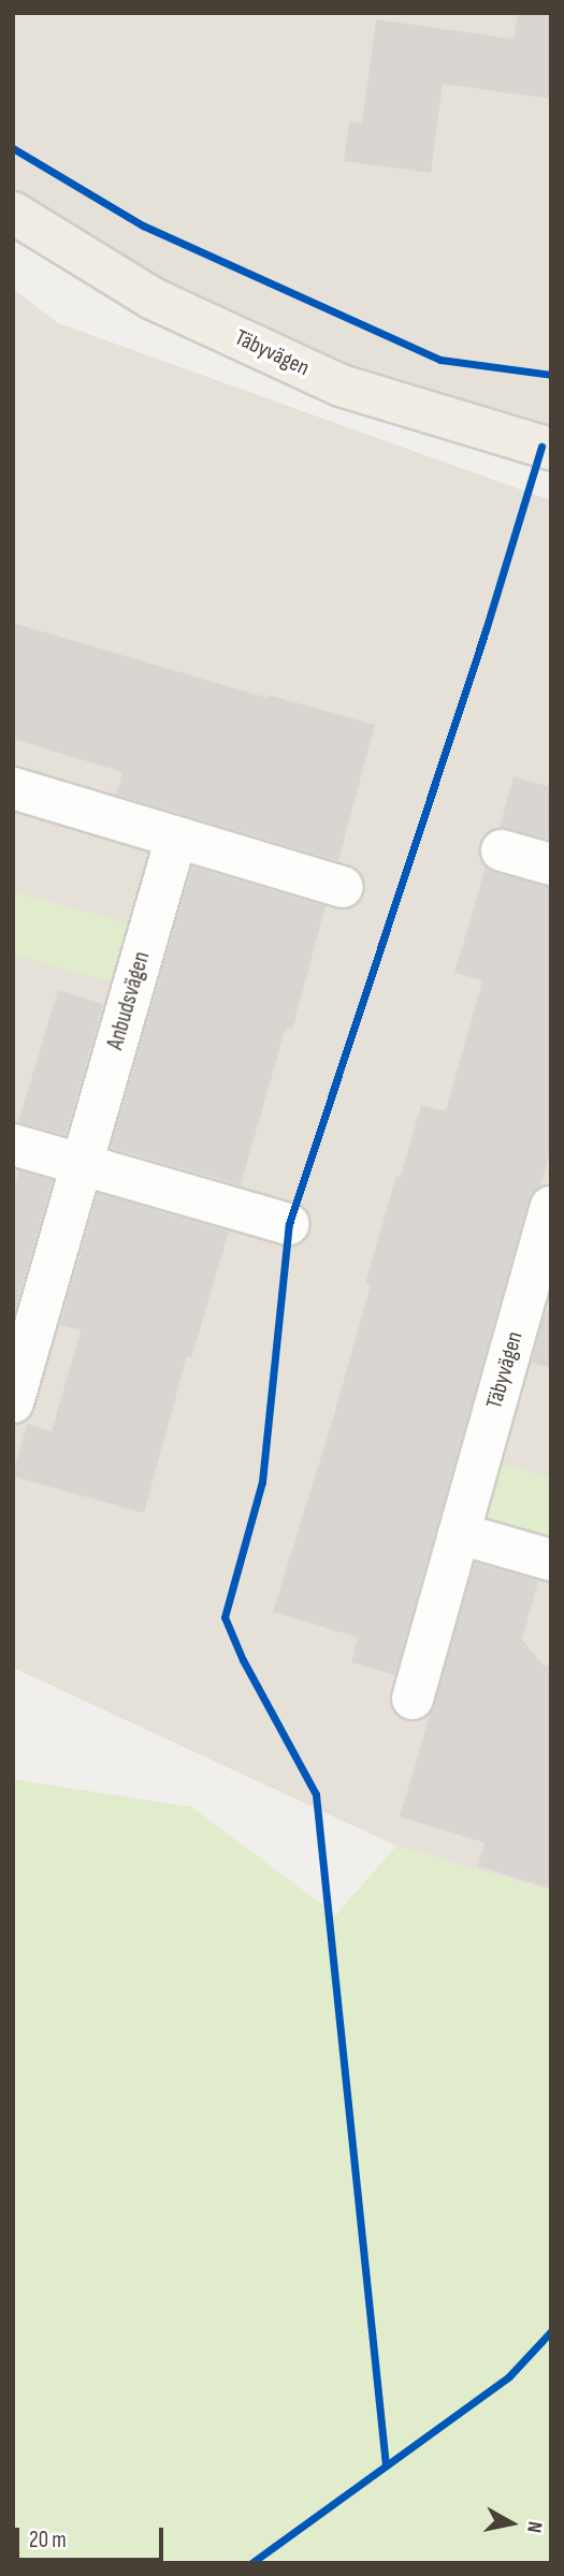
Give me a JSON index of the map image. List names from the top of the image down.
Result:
{
  "streets": {
    "main road": ["Täbyvägen"],
    "lane": ["Anbudsvägen"]
  },
  "scale_bar": "20 m",
  "north": "right"
}
